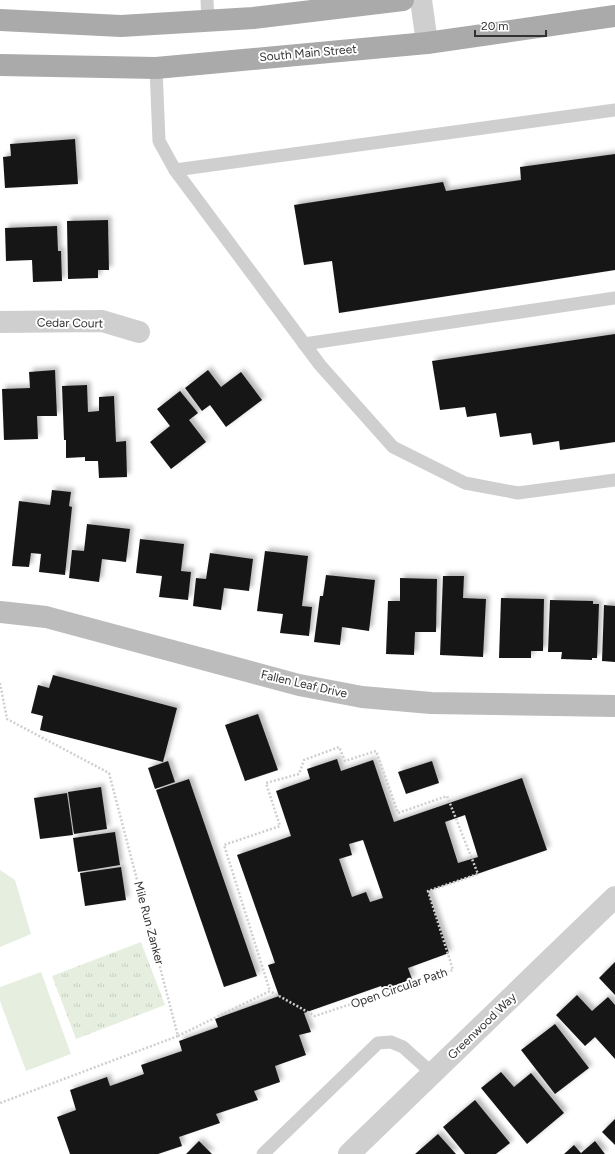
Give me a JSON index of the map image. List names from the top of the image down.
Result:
{
  "streets": {
    "main road": ["South Main Street"],
    "street": ["Cedar Court", "Fallen Leaf Drive", "Greenwood Way"],
    "path": ["Mile Run Zanker", "Open Circular Path"]
  },
  "scale_bar": "20 m"
}
